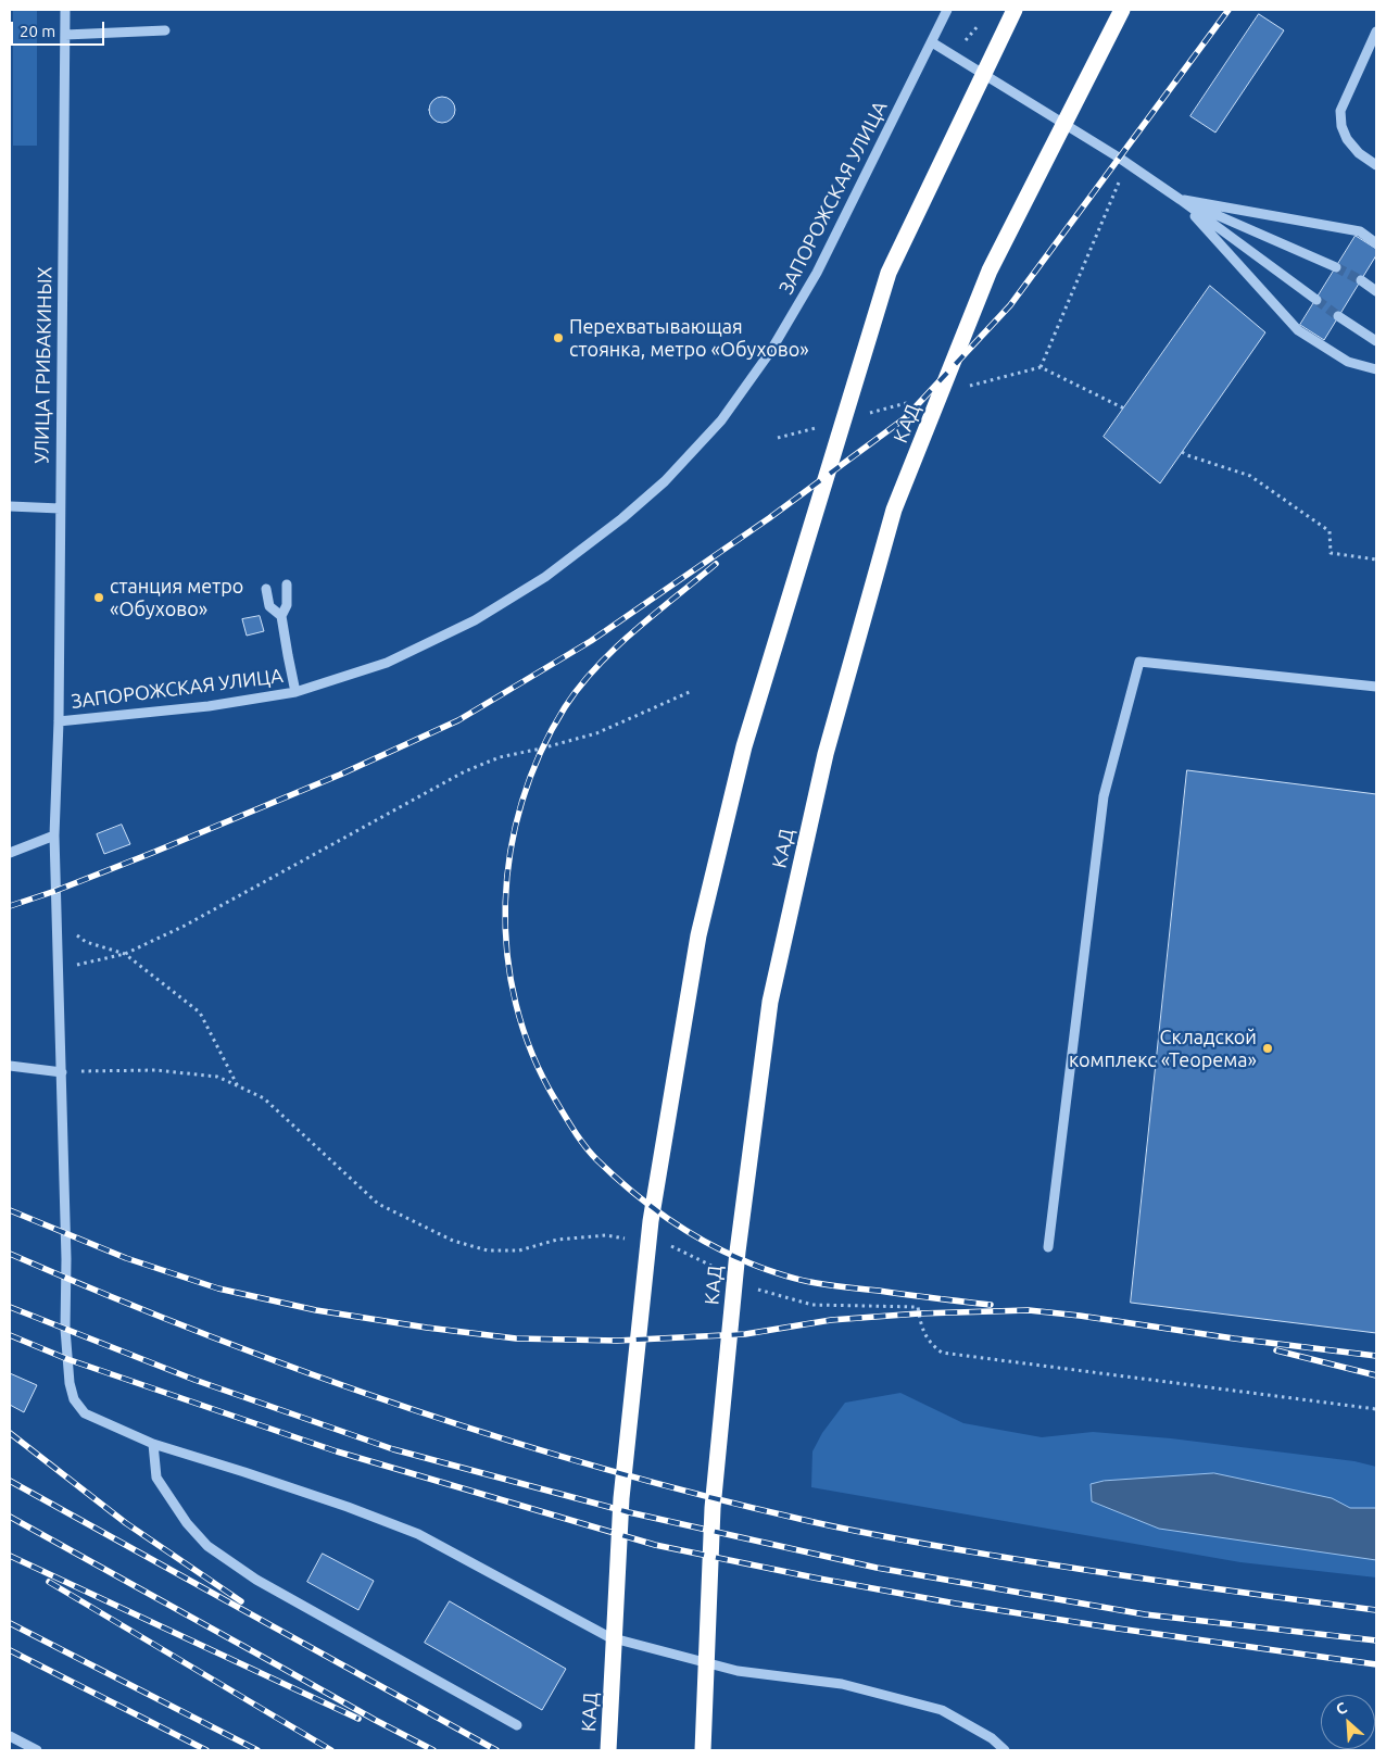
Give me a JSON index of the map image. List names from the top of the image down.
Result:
{
  "streets": {
    "highway": ["КАД"],
    "street": ["ЗАПОРОЖСКАЯ УЛИЦА", "УЛИЦА ГРИБАКИНЫХ"]
  },
  "crossings": [
    ["ЗАПОРОЖСКАЯ УЛИЦА", "УЛИЦА ГРИБАКИНЫХ"]
  ],
  "places": ["Перехватывающая стоянка, метро «Обухово»", "станция метро «Обухово»", "Складской комплекс «Теорема»"],
  "scale_bar": "20 m",
  "north": "top left"
}
